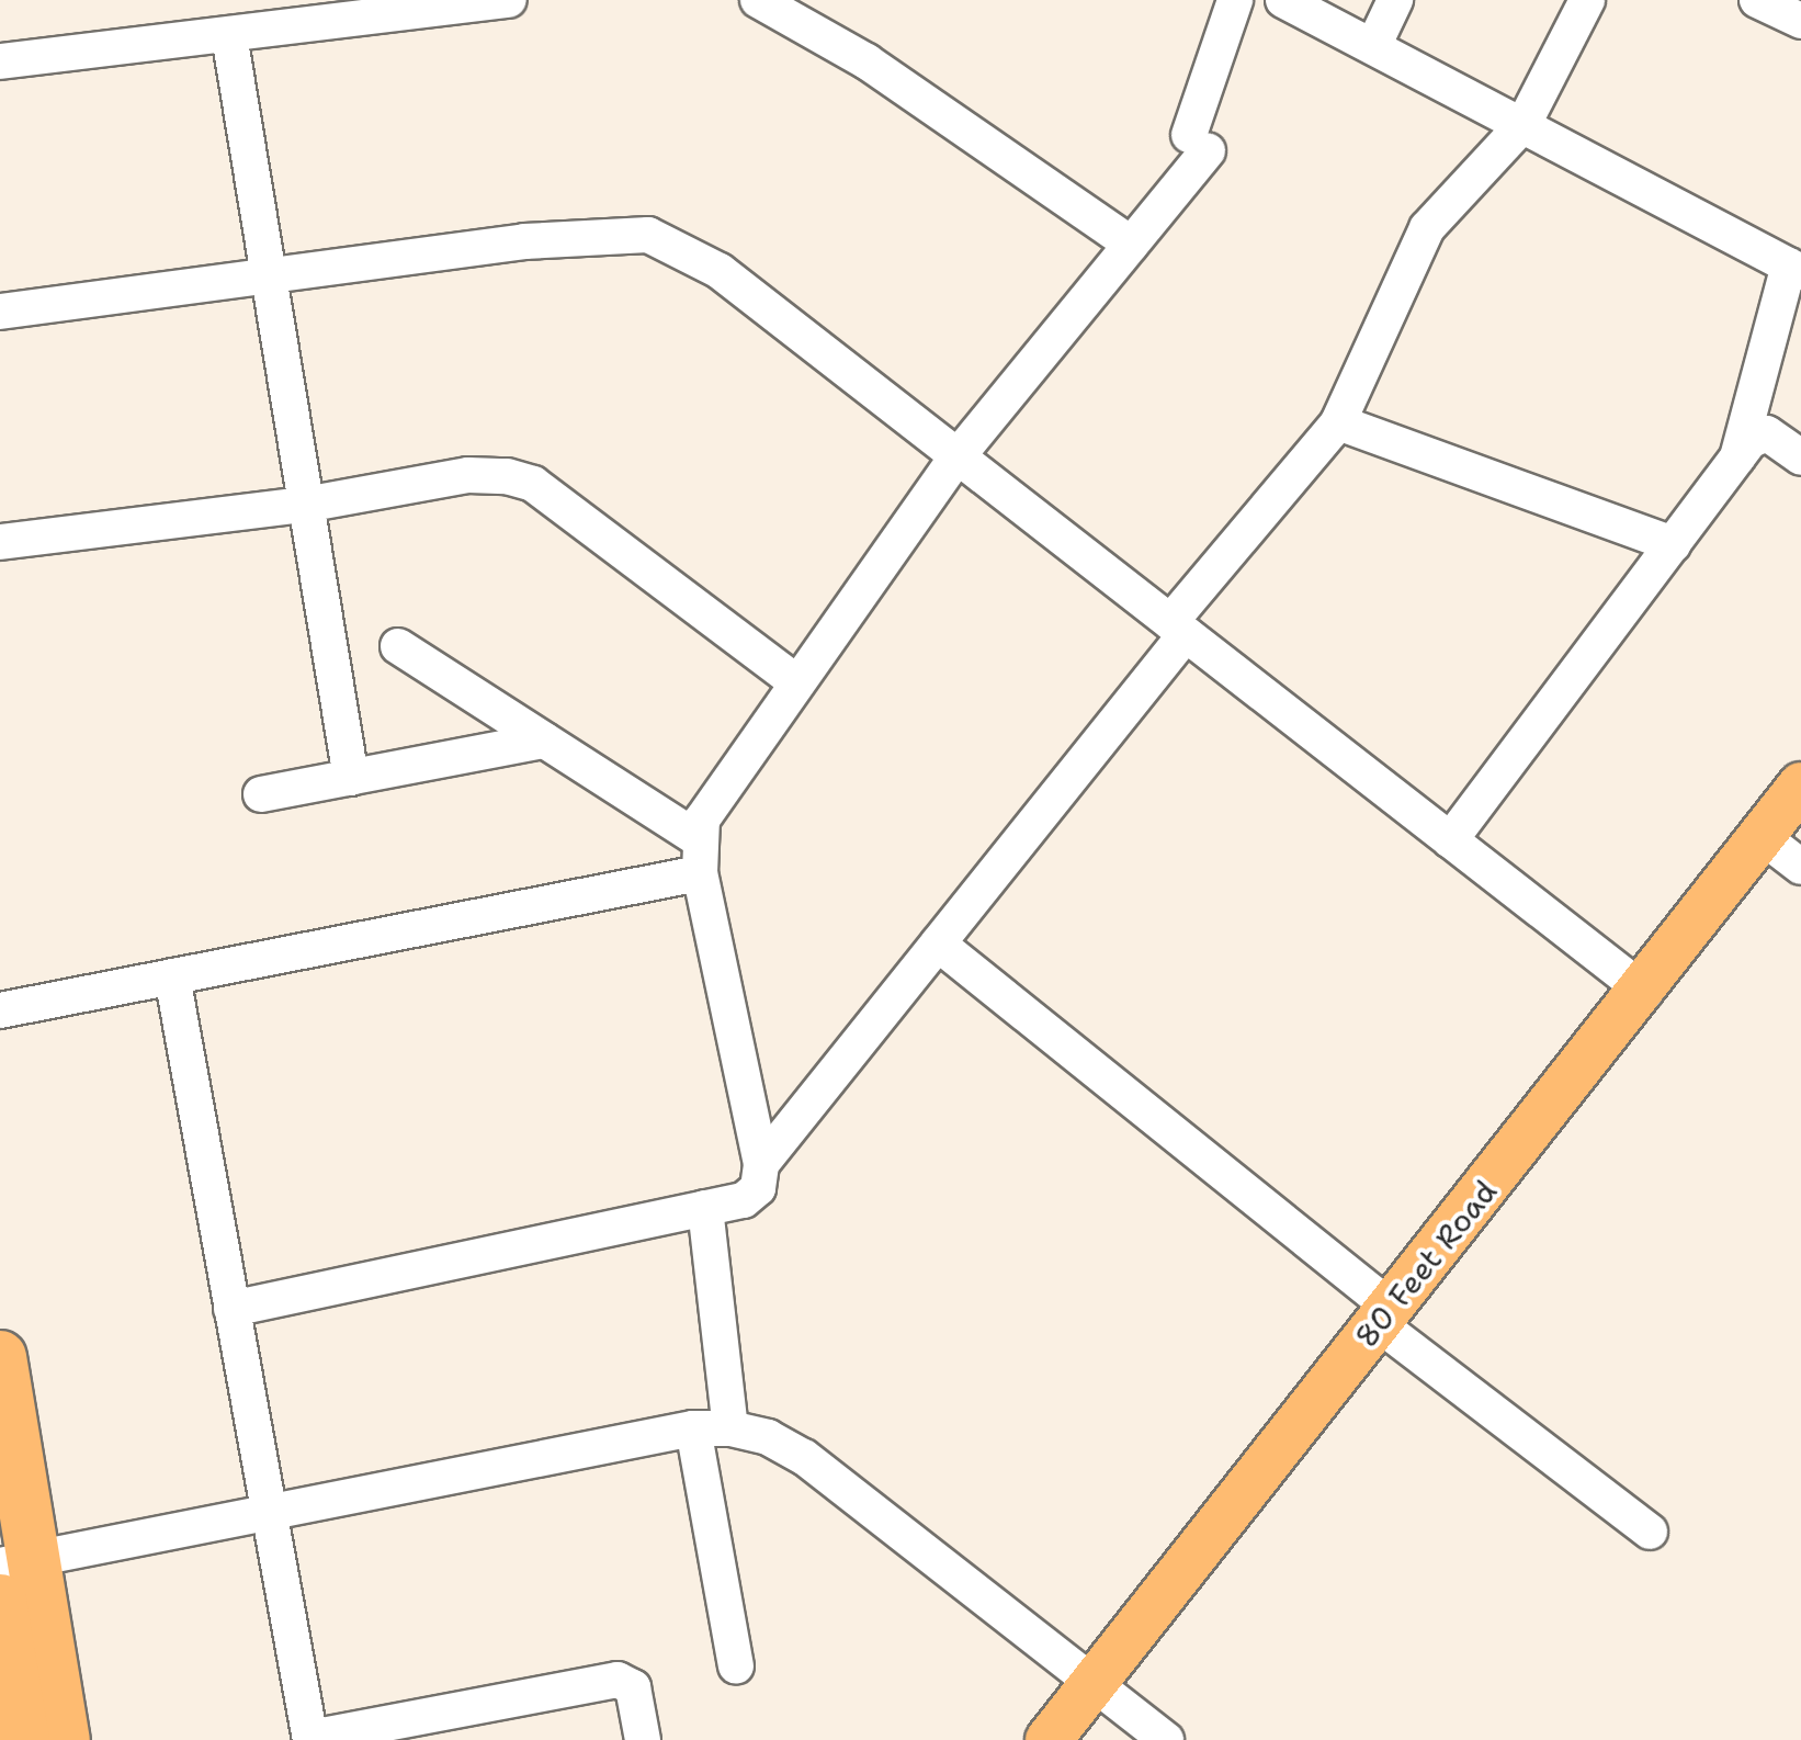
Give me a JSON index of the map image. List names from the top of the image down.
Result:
{
  "streets": {
    "main road": ["80 Feet Road"]
  }
}
